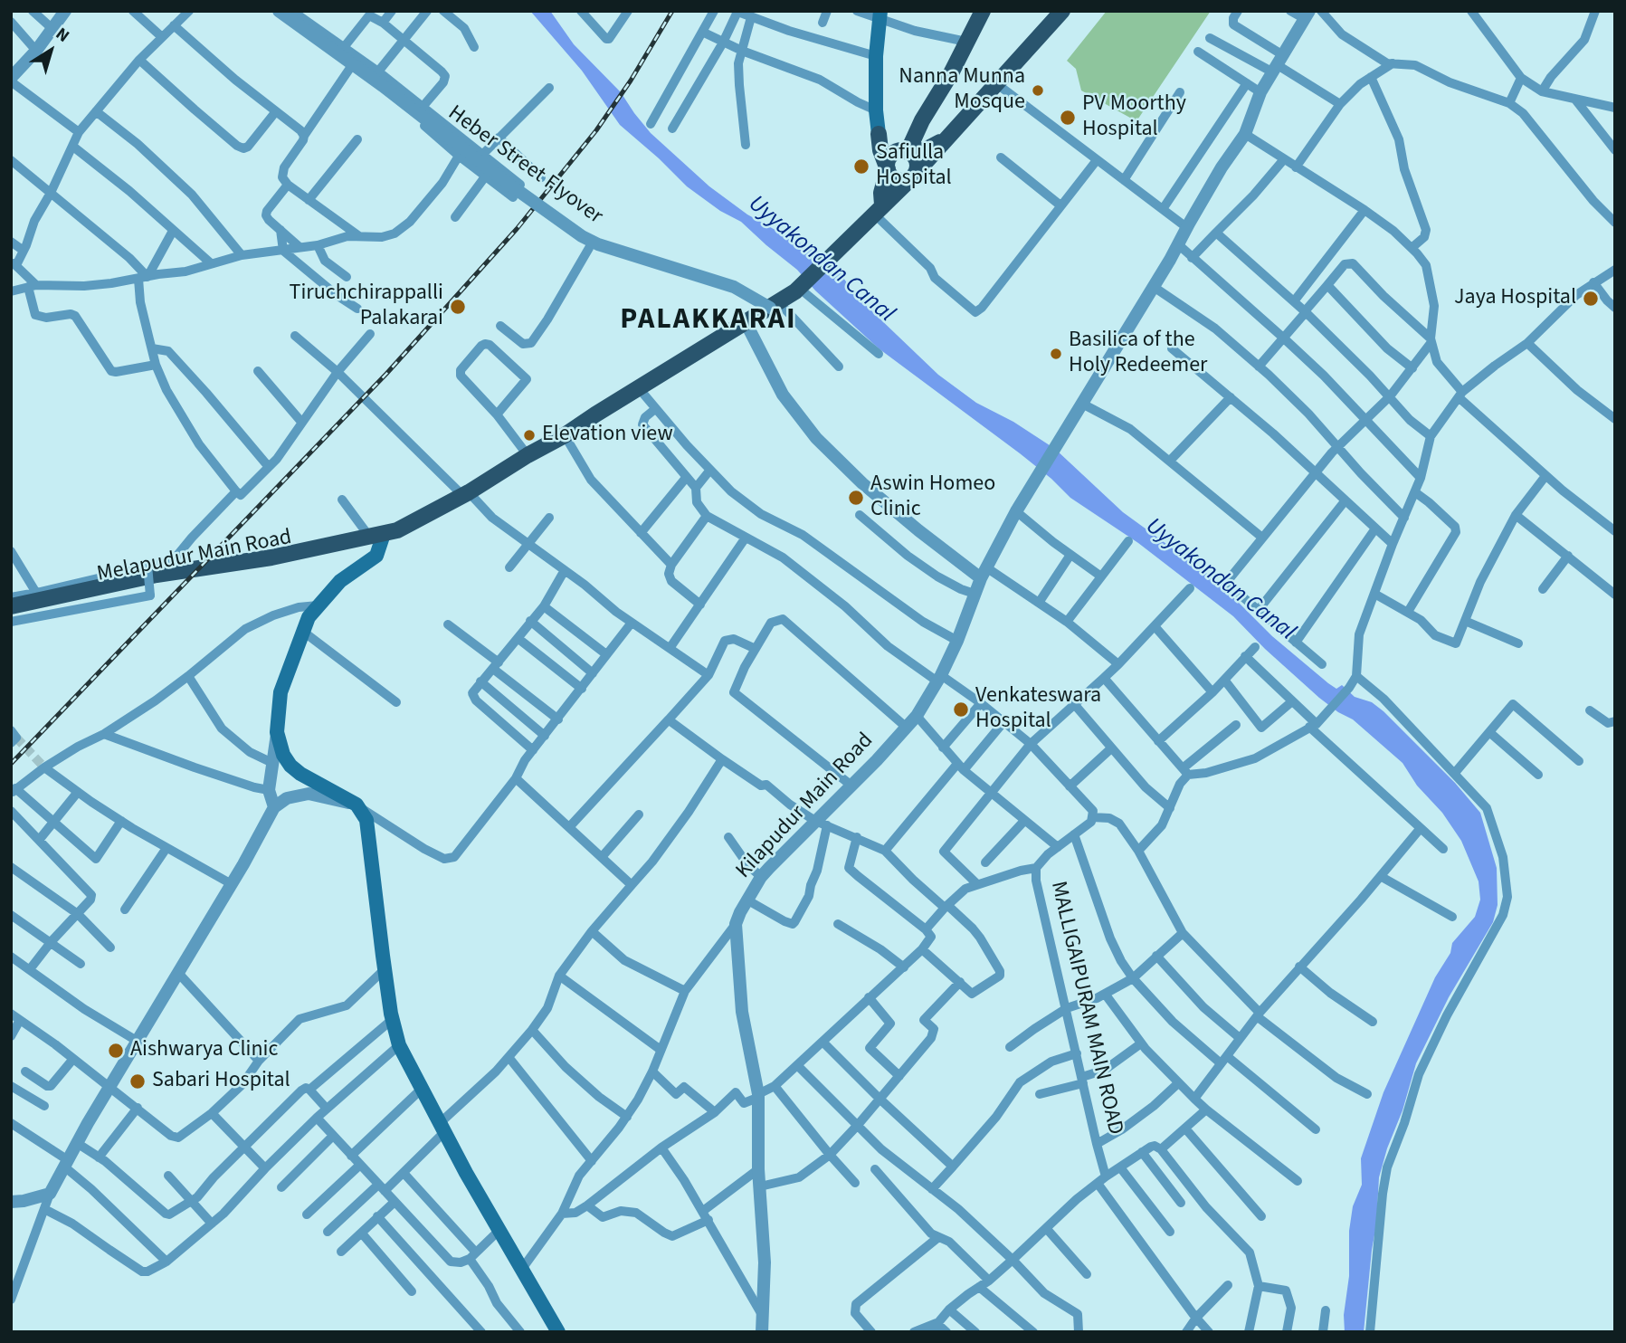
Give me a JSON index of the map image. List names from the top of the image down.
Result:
{
  "streets": {
    "main road": ["Melapudur Main Road"],
    "street": ["Heber Street Flyover", "Kilapudur Main Road", "MALLIGAIPURAM MAIN ROAD"]
  },
  "crossings": [
    ["Heber Street Flyover", "Melapudur Main Road"]
  ],
  "districts": ["PALAKKARAI"],
  "water": ["Uyyakondan Canal"],
  "places": [
    "Nanna Munna Mosque",
    "PV Moorthy Hospital",
    "Safiulla Hospital",
    "Jaya Hospital",
    "Tiruchchirappalli Palakarai",
    "Basilica of the Holy Redeemer",
    "Elevation view",
    "Aswin Homeo Clinic",
    "Venkateswara Hospital",
    "Aishwarya Clinic",
    "Sabari Hospital"
  ],
  "north": "top right"
}
